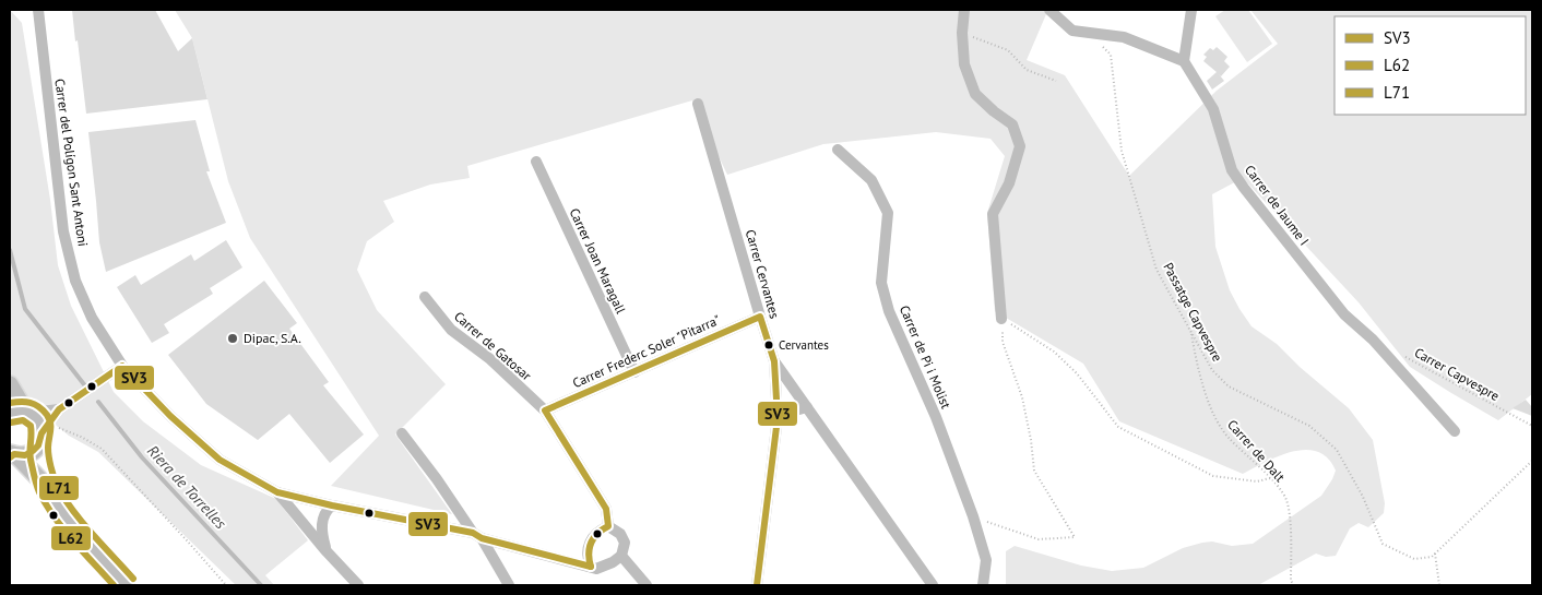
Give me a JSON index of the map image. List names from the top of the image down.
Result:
{
  "streets": {
    "street": [
      "Carrer del Polígon Sant Antoni",
      "Carrer de Jaume I",
      "Carrer Joan Maragall",
      "Carrer Cervantes",
      "Carrer de Gatosar",
      "Carrer Frederc Soler \"Pitarra\"",
      "Carrer de Pi i Molist"
    ],
    "path": ["Passatge Capvespre", "Carrer Capvespre", "Carrer de Dalt"]
  },
  "crossings": [
    ["Carrer Joan Maragall", "Carrer Frederc Soler \"Pitarra\""],
    ["Carrer Cervantes", "Carrer Frederc Soler \"Pitarra\""],
    ["Passatge Capvespre", "Carrer de Dalt"],
    ["Carrer de Gatosar", "Carrer Frederc Soler \"Pitarra\""]
  ],
  "water": ["Riera de Torrelles"],
  "places": ["Dipac, S.A.", "Cervantes"],
  "lines": ["transit line SV3", "transit line L71", "transit line L62"],
  "legend": ["SV3", "L62", "L71"]
}
